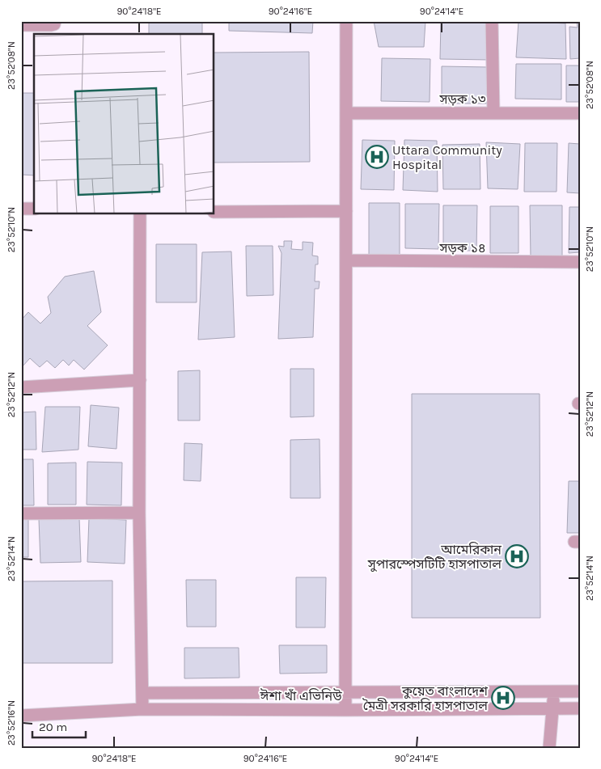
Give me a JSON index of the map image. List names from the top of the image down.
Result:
{
  "streets": {
    "street": ["সড়ক ১৩", "সড়ক ১৪", "ঈশা খাঁ এভিনিউ"]
  },
  "places": {
    "hospital": ["Uttara Community Hospital", "আমেরিকান সুপারস্পেসটিটি হাসপাতাল", "কুয়েত বাংলাদেশ মৈত্রী সরকারি হাসপাতাল"]
  },
  "scale_bar": "20 m",
  "coordinates": [
    "90°24'18\"E",
    "90°24'16\"E",
    "90°24'14\"E",
    "23°52'08\"N",
    "23°52'10\"N",
    "23°52'12\"N",
    "23°52'14\"N",
    "23°52'16\"N"
  ]
}
